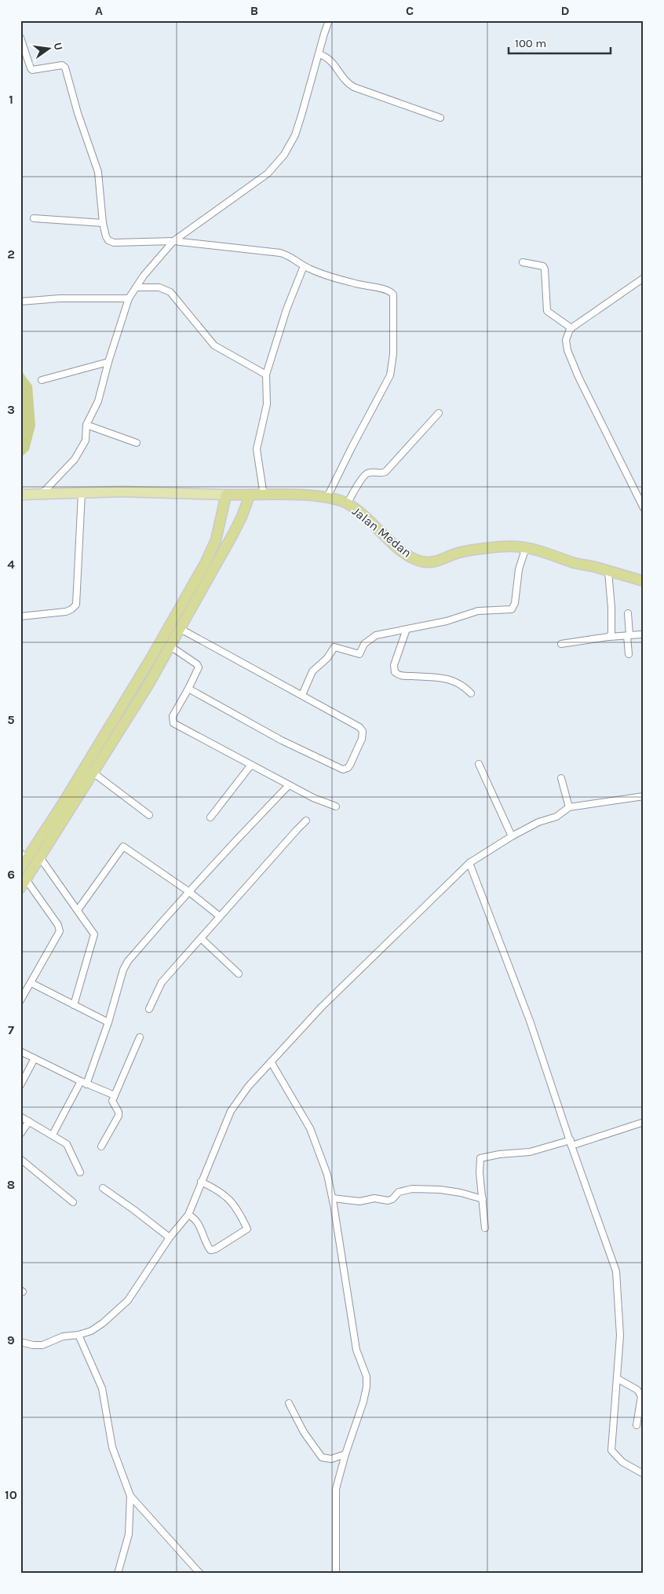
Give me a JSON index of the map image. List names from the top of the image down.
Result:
{
  "streets": {
    "highway": ["Jalan Medan"]
  },
  "scale_bar": "100 m",
  "north": "right",
  "grid": {
    "columns": [
      "A",
      "B",
      "C",
      "D"
    ],
    "rows": [
      "1",
      "2",
      "3",
      "4",
      "5",
      "6",
      "7",
      "8",
      "9",
      "10"
    ]
  }
}
